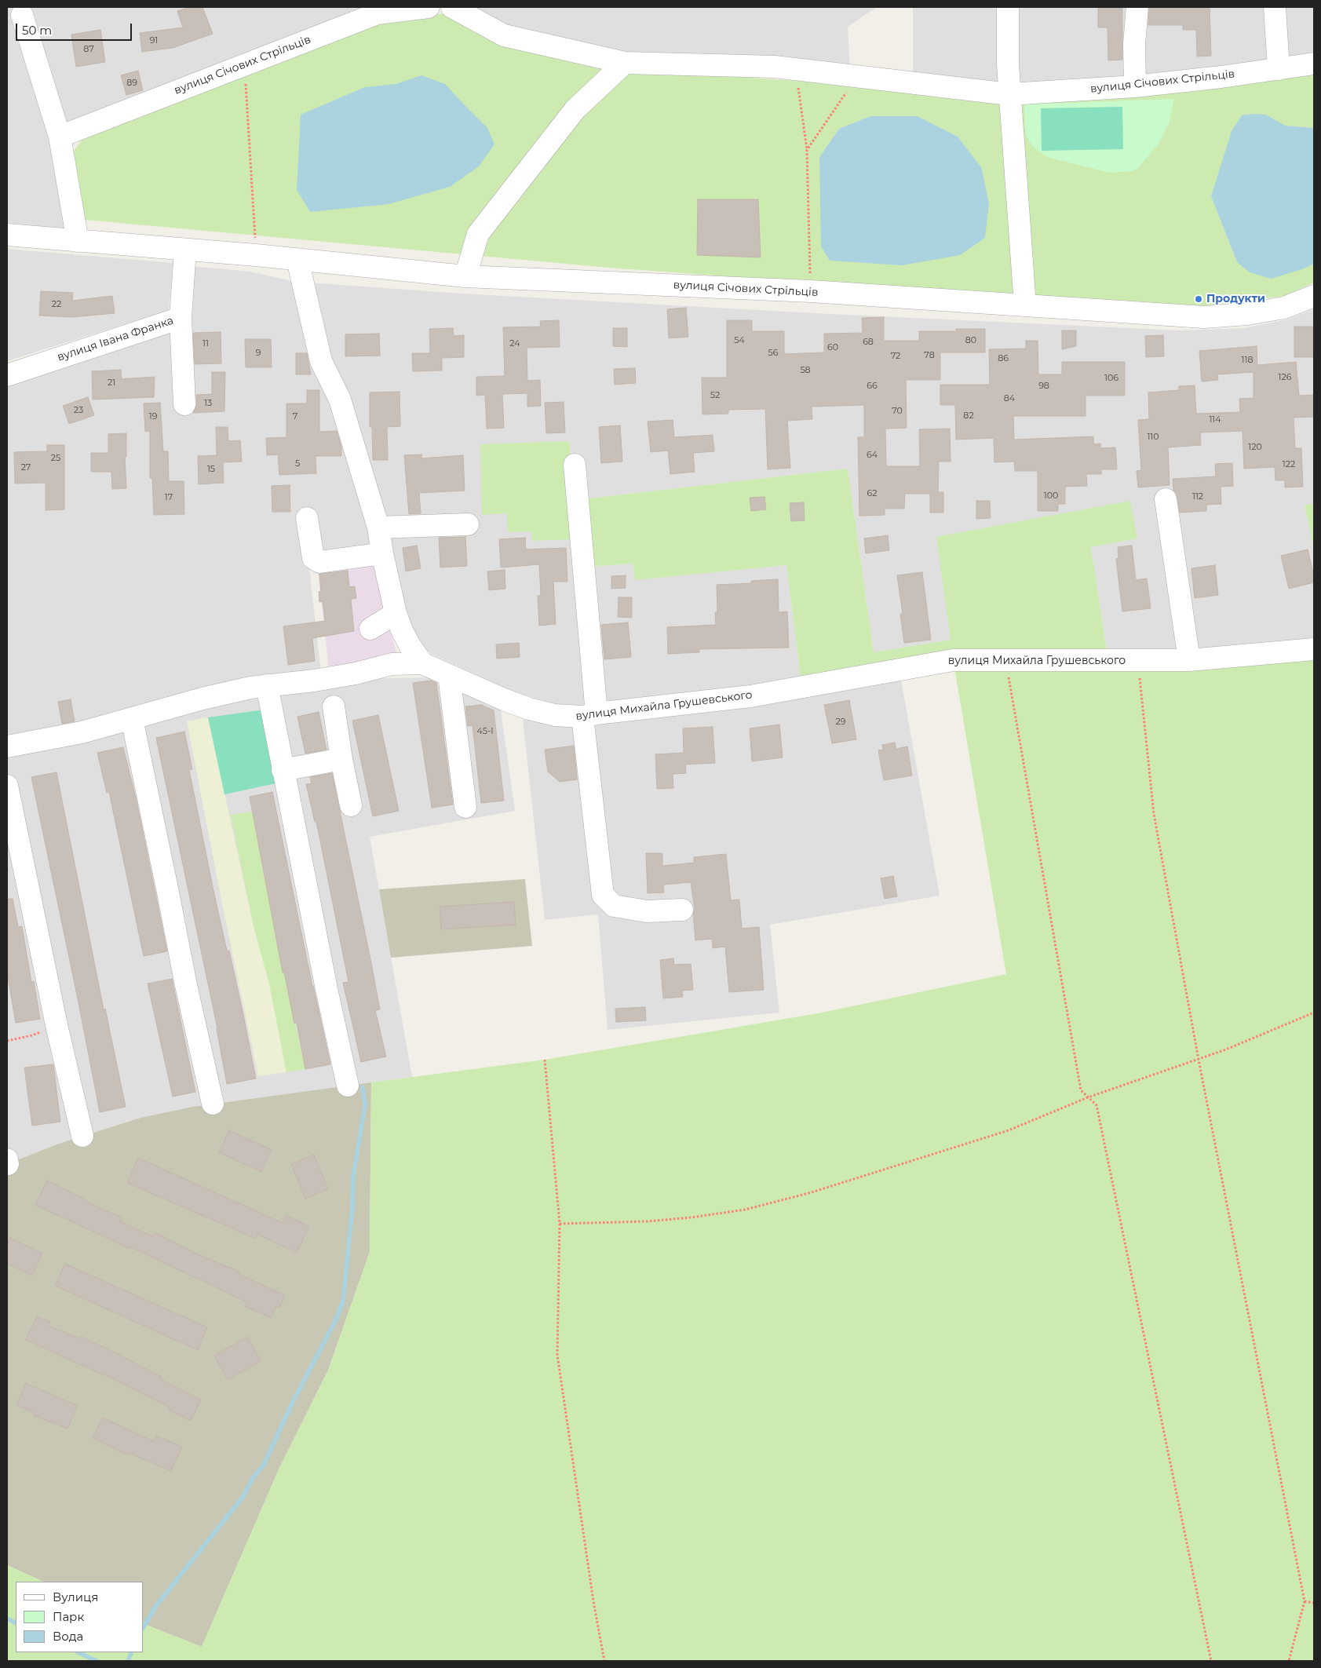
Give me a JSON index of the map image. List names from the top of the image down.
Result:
{
  "streets": {
    "street": ["вулиця Січових Стрільців", "вулиця Івана Франка", "вулиця Михайла Грушевського"]
  },
  "crossings": [
    ["вулиця Січових Стрільців", "вулиця Івана Франка"],
    ["вулиця Січових Стрільців", "вулиця Михайла Грушевського"]
  ],
  "places": ["Продукти"],
  "house_numbers": [
    "91",
    "87",
    "89",
    "22",
    "54",
    "80",
    "68",
    "11",
    "24",
    "60",
    "9",
    "56",
    "78",
    "72",
    "86",
    "118",
    "58",
    "126",
    "106",
    "21",
    "66",
    "98",
    "52",
    "84",
    "13",
    "23",
    "70",
    "82",
    "19",
    "7",
    "114",
    "110",
    "120",
    "64",
    "25",
    "5",
    "122",
    "27",
    "15",
    "62",
    "100",
    "112",
    "17",
    "29",
    "45-І"
  ],
  "legend": ["Вулиця", "Парк", "Вода"],
  "scale_bar": "50 m"
}
